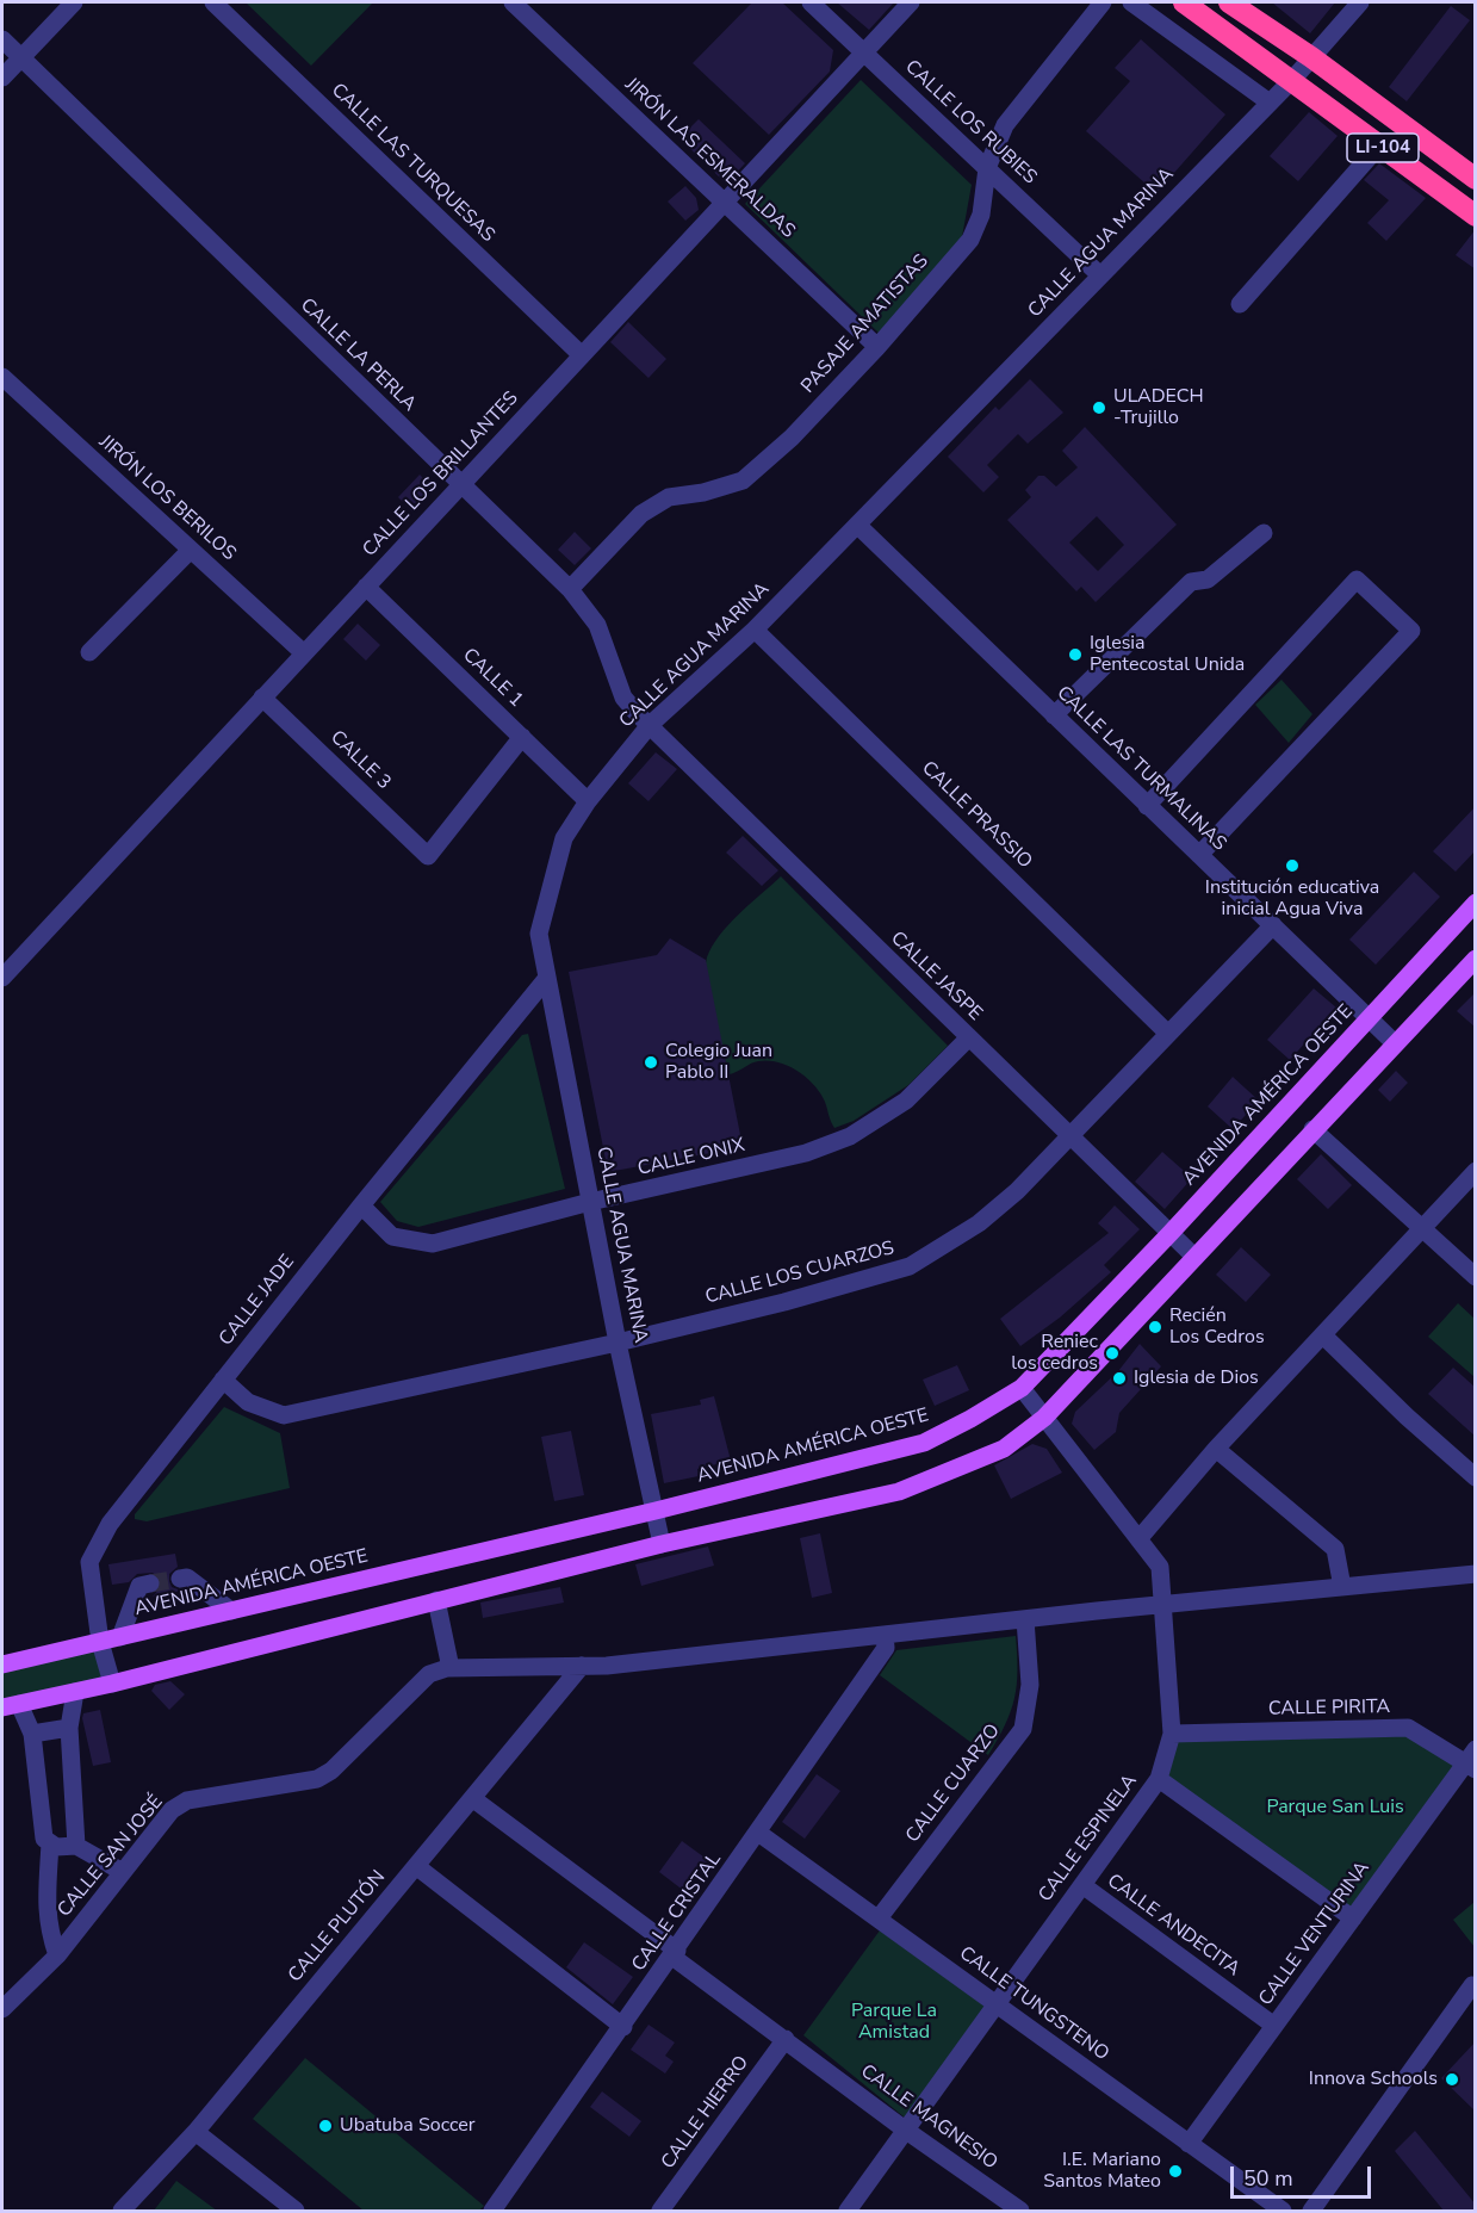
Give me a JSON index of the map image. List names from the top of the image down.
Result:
{
  "streets": {
    "highway": ["LI-104"],
    "main road": ["AVENIDA AMÉRICA OESTE"],
    "street": [
      "CALLE LOS RUBIES",
      "JIRÓN LAS ESMERALDAS",
      "CALLE LAS TURQUESAS",
      "CALLE AGUA MARINA",
      "PASAJE AMATISTAS",
      "CALLE LA PERLA",
      "CALLE LOS BRILLANTES",
      "JIRÓN LOS BERILOS",
      "CALLE 1",
      "CALLE 3",
      "CALLE LAS TURMALINAS",
      "CALLE PRASSIO",
      "CALLE JASPE",
      "CALLE ONIX",
      "CALLE LOS CUARZOS",
      "CALLE JADE",
      "CALLE PIRITA",
      "CALLE CUARZO",
      "CALLE ESPINELA",
      "CALLE SAN JOSÉ",
      "CALLE CRISTAL",
      "CALLE ANDECITA",
      "CALLE PLUTÓN",
      "CALLE VENTURINA",
      "CALLE TUNGSTENO",
      "CALLE HIERRO",
      "CALLE MAGNESIO"
    ]
  },
  "crossings": [
    ["CALLE LOS RUBIES", "CALLE AGUA MARINA"],
    ["CALLE LOS RUBIES", "PASAJE AMATISTAS"],
    ["CALLE LOS RUBIES", "CALLE LOS BRILLANTES"],
    ["LI-104", "CALLE AGUA MARINA"],
    ["JIRÓN LAS ESMERALDAS", "PASAJE AMATISTAS"],
    ["JIRÓN LAS ESMERALDAS", "CALLE LOS BRILLANTES"],
    ["CALLE LAS TURQUESAS", "CALLE LOS BRILLANTES"],
    ["CALLE AGUA MARINA", "CALLE LA PERLA"],
    ["CALLE AGUA MARINA", "CALLE 1"],
    ["CALLE AGUA MARINA", "CALLE LAS TURMALINAS"],
    ["CALLE AGUA MARINA", "CALLE PRASSIO"],
    ["CALLE AGUA MARINA", "CALLE JASPE"],
    ["CALLE AGUA MARINA", "AVENIDA AMÉRICA OESTE"],
    ["CALLE AGUA MARINA", "CALLE ONIX"],
    ["CALLE AGUA MARINA", "CALLE LOS CUARZOS"],
    ["CALLE AGUA MARINA", "CALLE JADE"],
    ["PASAJE AMATISTAS", "CALLE LA PERLA"],
    ["CALLE LA PERLA", "CALLE LOS BRILLANTES"],
    ["CALLE LA PERLA", "CALLE JASPE"],
    ["CALLE LOS BRILLANTES", "JIRÓN LOS BERILOS"],
    ["CALLE LOS BRILLANTES", "CALLE 1"],
    ["CALLE LOS BRILLANTES", "CALLE 3"],
    ["CALLE 1", "CALLE 3"],
    ["CALLE LAS TURMALINAS", "AVENIDA AMÉRICA OESTE"],
    ["CALLE LAS TURMALINAS", "CALLE LOS CUARZOS"],
    ["CALLE PRASSIO", "CALLE LOS CUARZOS"],
    ["CALLE JASPE", "AVENIDA AMÉRICA OESTE"],
    ["CALLE JASPE", "CALLE ONIX"],
    ["CALLE JASPE", "CALLE LOS CUARZOS"],
    ["AVENIDA AMÉRICA OESTE", "CALLE JADE"],
    ["AVENIDA AMÉRICA OESTE", "CALLE ESPINELA"],
    ["CALLE ONIX", "CALLE JADE"],
    ["CALLE LOS CUARZOS", "CALLE JADE"],
    ["CALLE PIRITA", "CALLE ESPINELA"],
    ["CALLE PIRITA", "CALLE VENTURINA"],
    ["CALLE CUARZO", "CALLE SAN JOSÉ"],
    ["CALLE CUARZO", "CALLE TUNGSTENO"],
    ["CALLE ESPINELA", "CALLE SAN JOSÉ"],
    ["CALLE ESPINELA", "CALLE ANDECITA"],
    ["CALLE ESPINELA", "CALLE TUNGSTENO"],
    ["CALLE ESPINELA", "CALLE MAGNESIO"],
    ["CALLE SAN JOSÉ", "CALLE CRISTAL"],
    ["CALLE SAN JOSÉ", "CALLE PLUTÓN"],
    ["CALLE CRISTAL", "CALLE TUNGSTENO"],
    ["CALLE CRISTAL", "CALLE MAGNESIO"],
    ["CALLE ANDECITA", "CALLE VENTURINA"],
    ["CALLE PLUTÓN", "CALLE MAGNESIO"],
    ["CALLE VENTURINA", "CALLE TUNGSTENO"],
    ["CALLE HIERRO", "CALLE MAGNESIO"]
  ],
  "parks": ["Parque San Luis", "Parque La Amistad"],
  "places": [
    "ULADECH -Trujillo",
    "Iglesia Pentecostal Unida",
    "Institución educativa inicial Agua Viva",
    "Colegio Juan Pablo II",
    "Recién Los Cedros",
    "Reniec los cedros",
    "Iglesia de Dios",
    "Innova Schools",
    "Ubatuba Soccer",
    "I.E. Mariano Santos Mateo"
  ],
  "scale_bar": "50 m"
}
